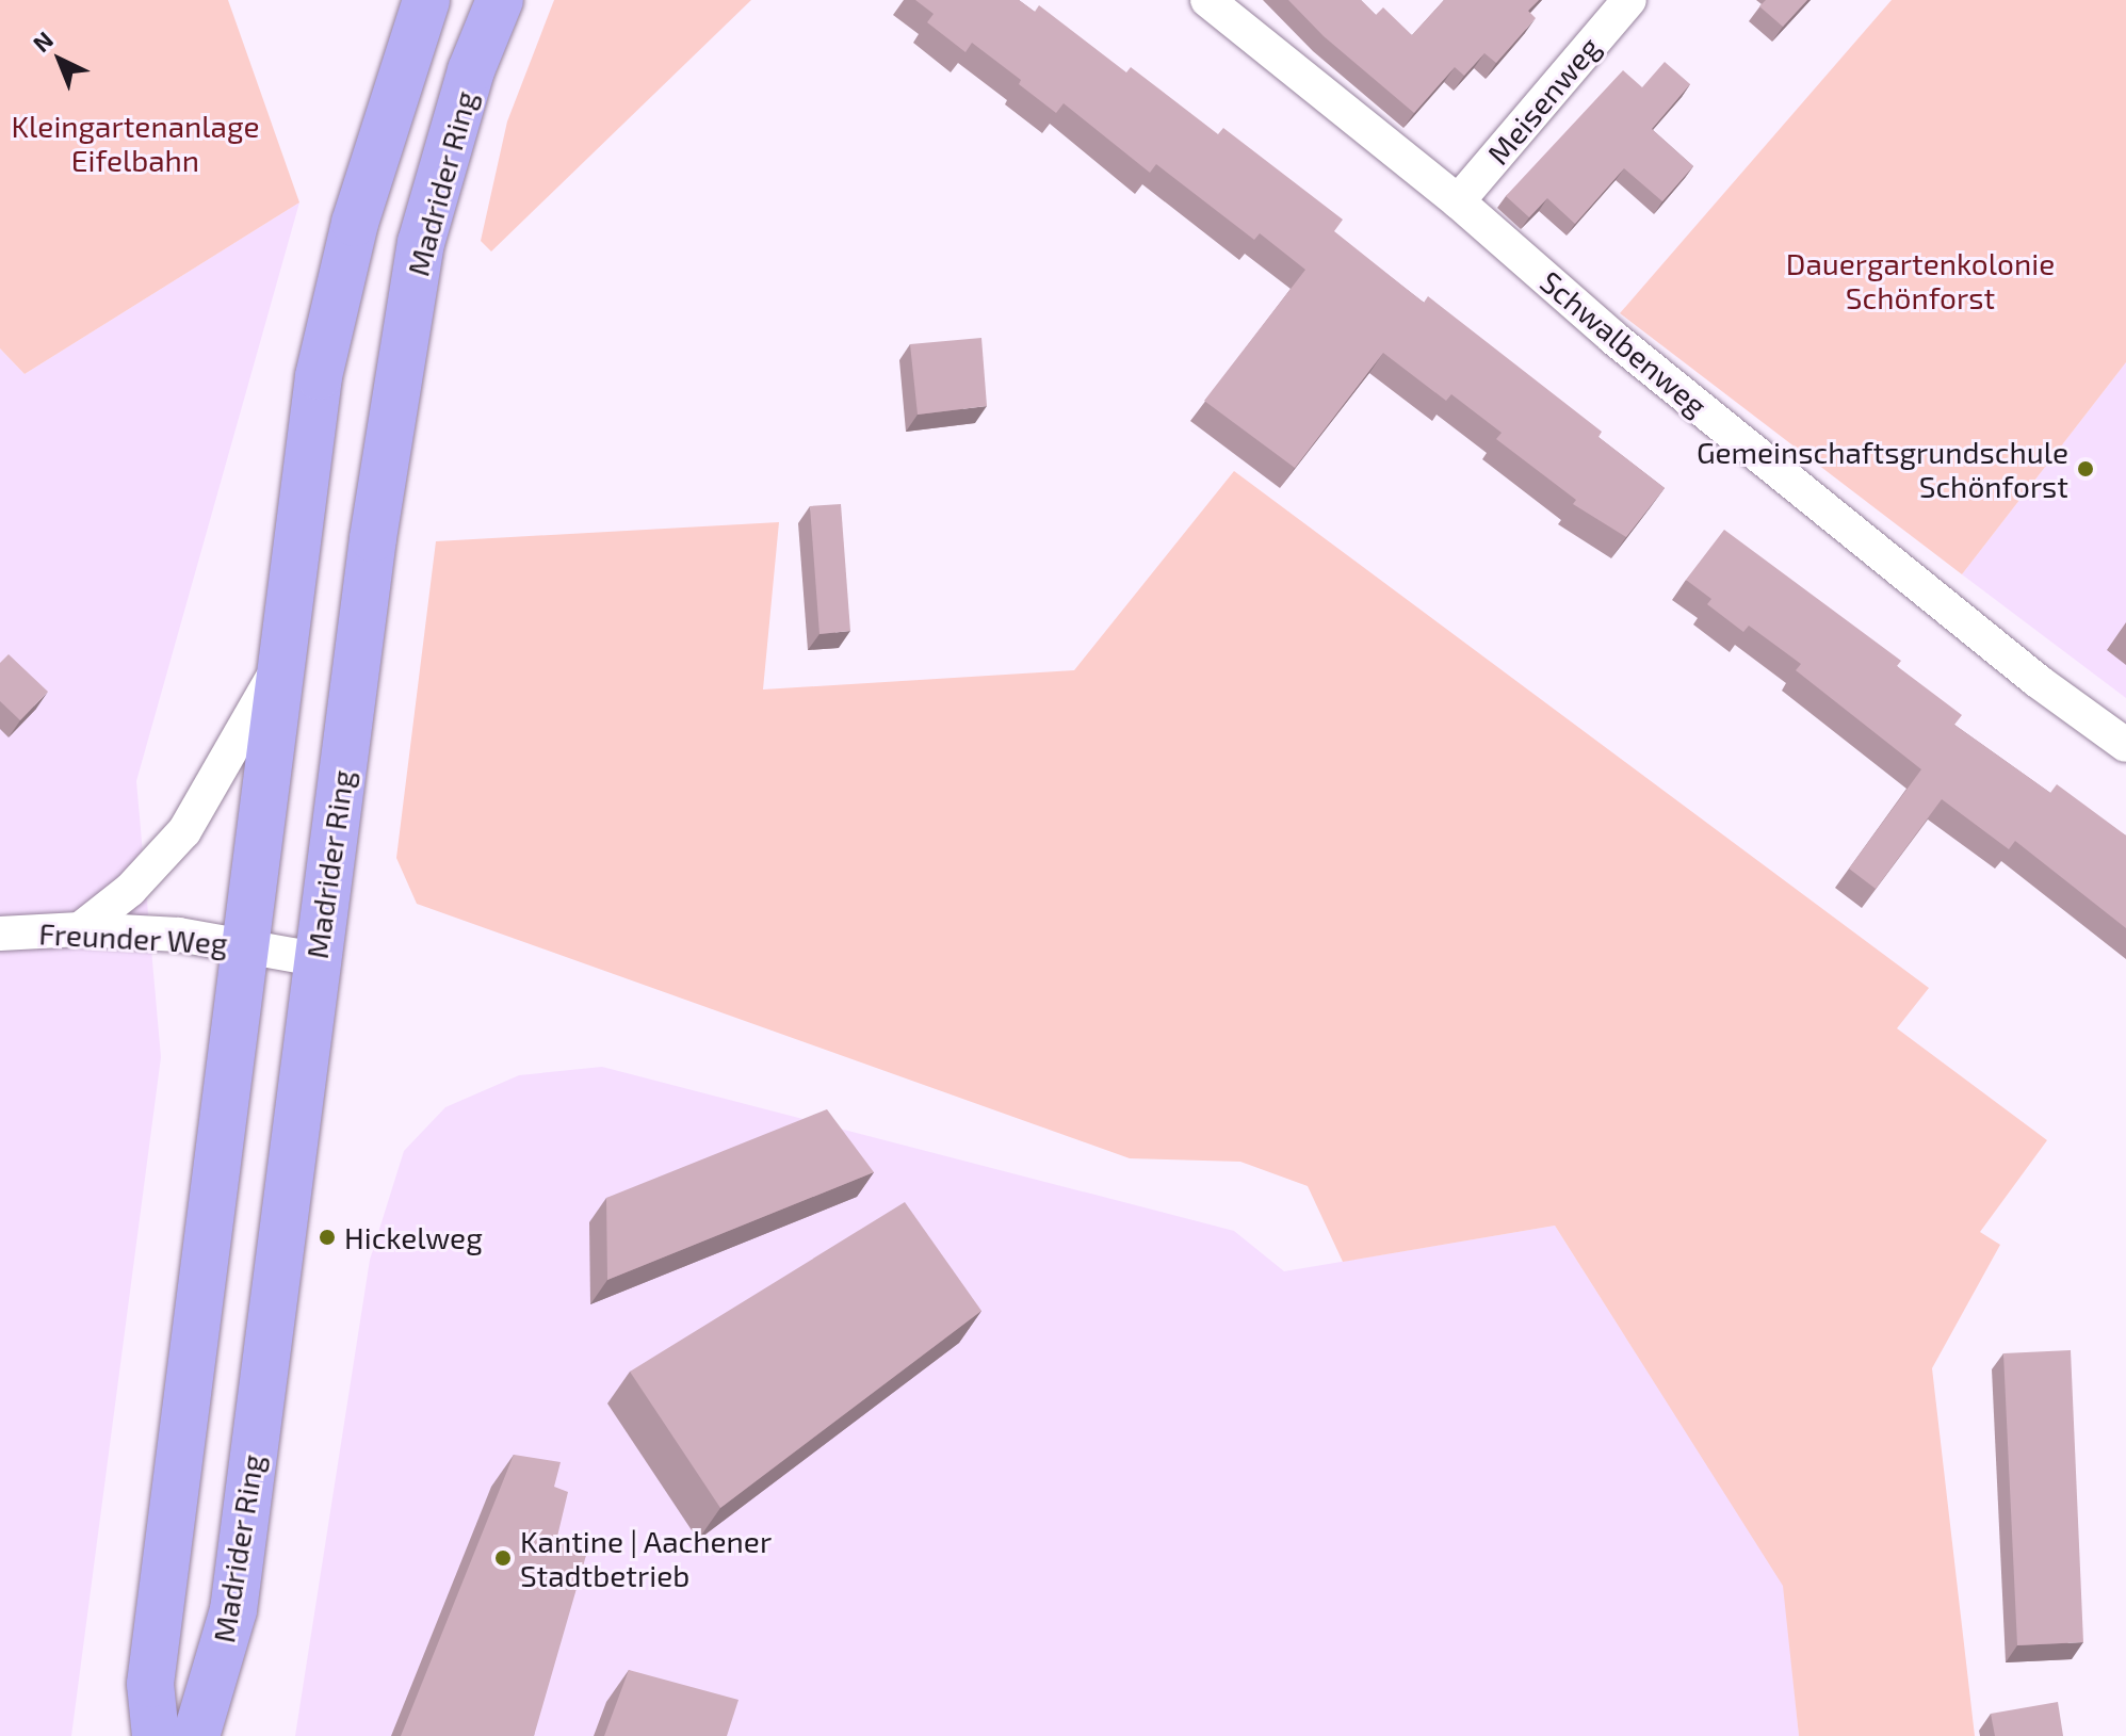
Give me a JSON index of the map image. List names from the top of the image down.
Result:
{
  "streets": {
    "main road": ["Madrider Ring"],
    "street": ["Meisenweg", "Schwalbenweg", "Freunder Weg"]
  },
  "crossings": [
    ["Meisenweg", "Schwalbenweg"],
    ["Madrider Ring", "Freunder Weg"]
  ],
  "parks": ["Kleingartenanlage Eifelbahn", "Dauergartenkolonie Schönforst"],
  "places": ["Gemeinschaftsgrundschule Schönforst", "Hickelweg", "Kantine | Aachener Stadtbetrieb"],
  "north": "top left"
}
